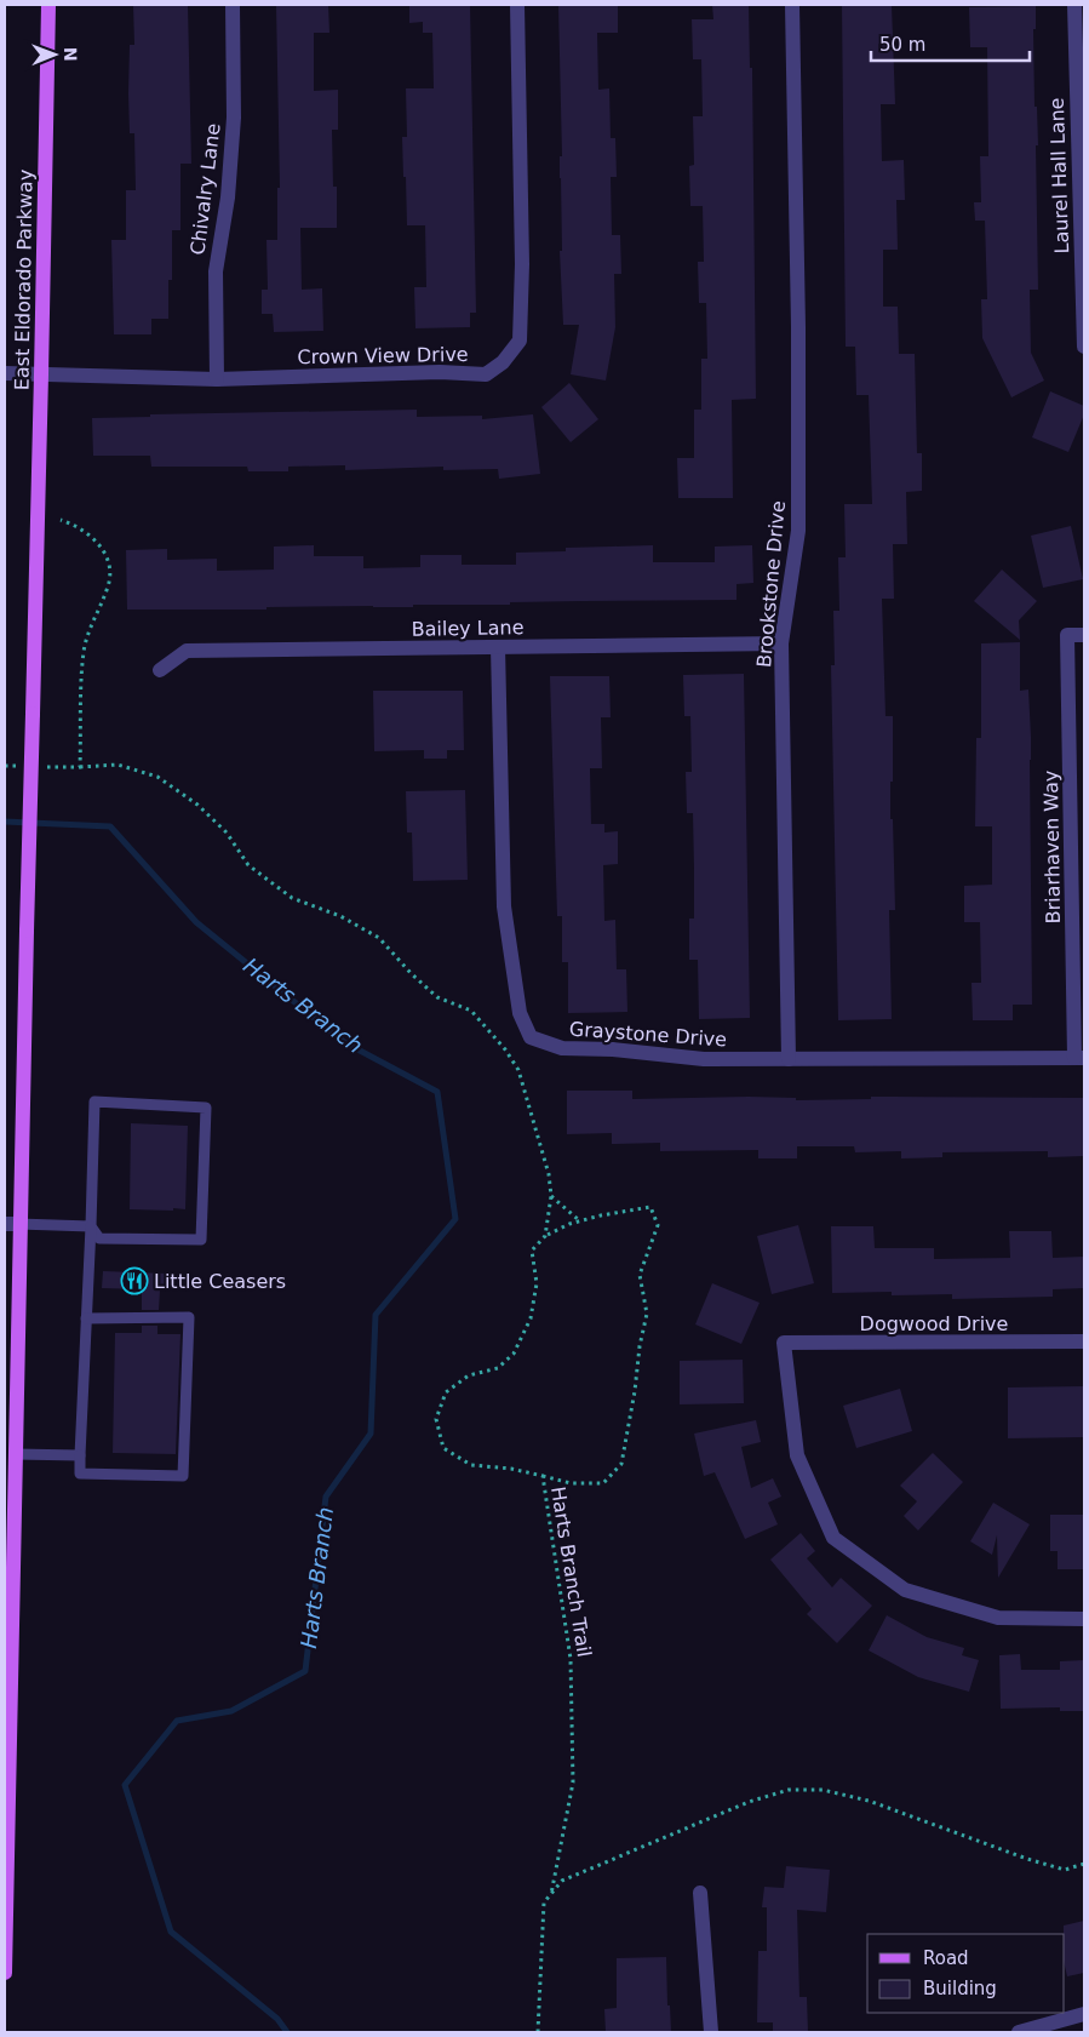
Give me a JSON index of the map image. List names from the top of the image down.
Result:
{
  "streets": {
    "main road": ["East Eldorado Parkway"],
    "street": [
      "Laurel Hall Lane",
      "Chivalry Lane",
      "Crown View Drive",
      "Brookstone Drive",
      "Bailey Lane",
      "Briarhaven Way",
      "Graystone Drive",
      "Dogwood Drive"
    ],
    "path": ["Harts Branch Trail"]
  },
  "crossings": [
    ["Chivalry Lane", "Crown View Drive"],
    ["East Eldorado Parkway", "Crown View Drive"],
    ["Brookstone Drive", "Bailey Lane"],
    ["Brookstone Drive", "Graystone Drive"],
    ["Bailey Lane", "Graystone Drive"],
    ["Briarhaven Way", "Graystone Drive"]
  ],
  "water": ["Harts Branch"],
  "places": {
    "restaurant": ["Little Ceasers"]
  },
  "legend": ["Road", "Building"],
  "scale_bar": "50 m",
  "north": "right"
}
